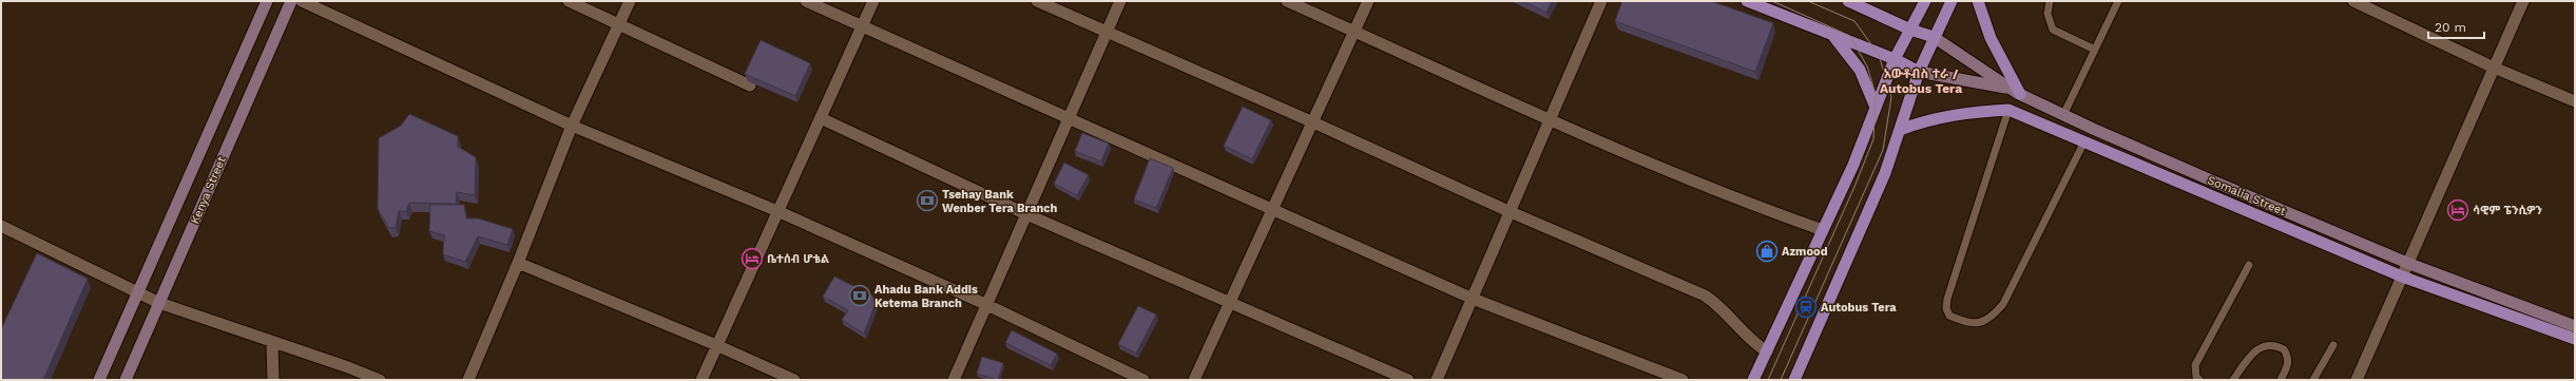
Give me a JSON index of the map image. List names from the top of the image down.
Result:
{
  "streets": {
    "main road": ["Kenya Street", "Somalia Street"]
  },
  "districts": ["አውቶብስ ተራ / Autobus Tera"],
  "places": {
    "bank": ["Tsehay Bank Wenber Tera Branch", "Ahadu Bank Addis Ketema Branch"],
    "hotel": ["ሳዊም ፔንሲዎን", "ቤተሰብ ሆቴል"],
    "shop": ["Azmood"],
    "station": ["Autobus Tera"]
  },
  "scale_bar": "20 m"
}
